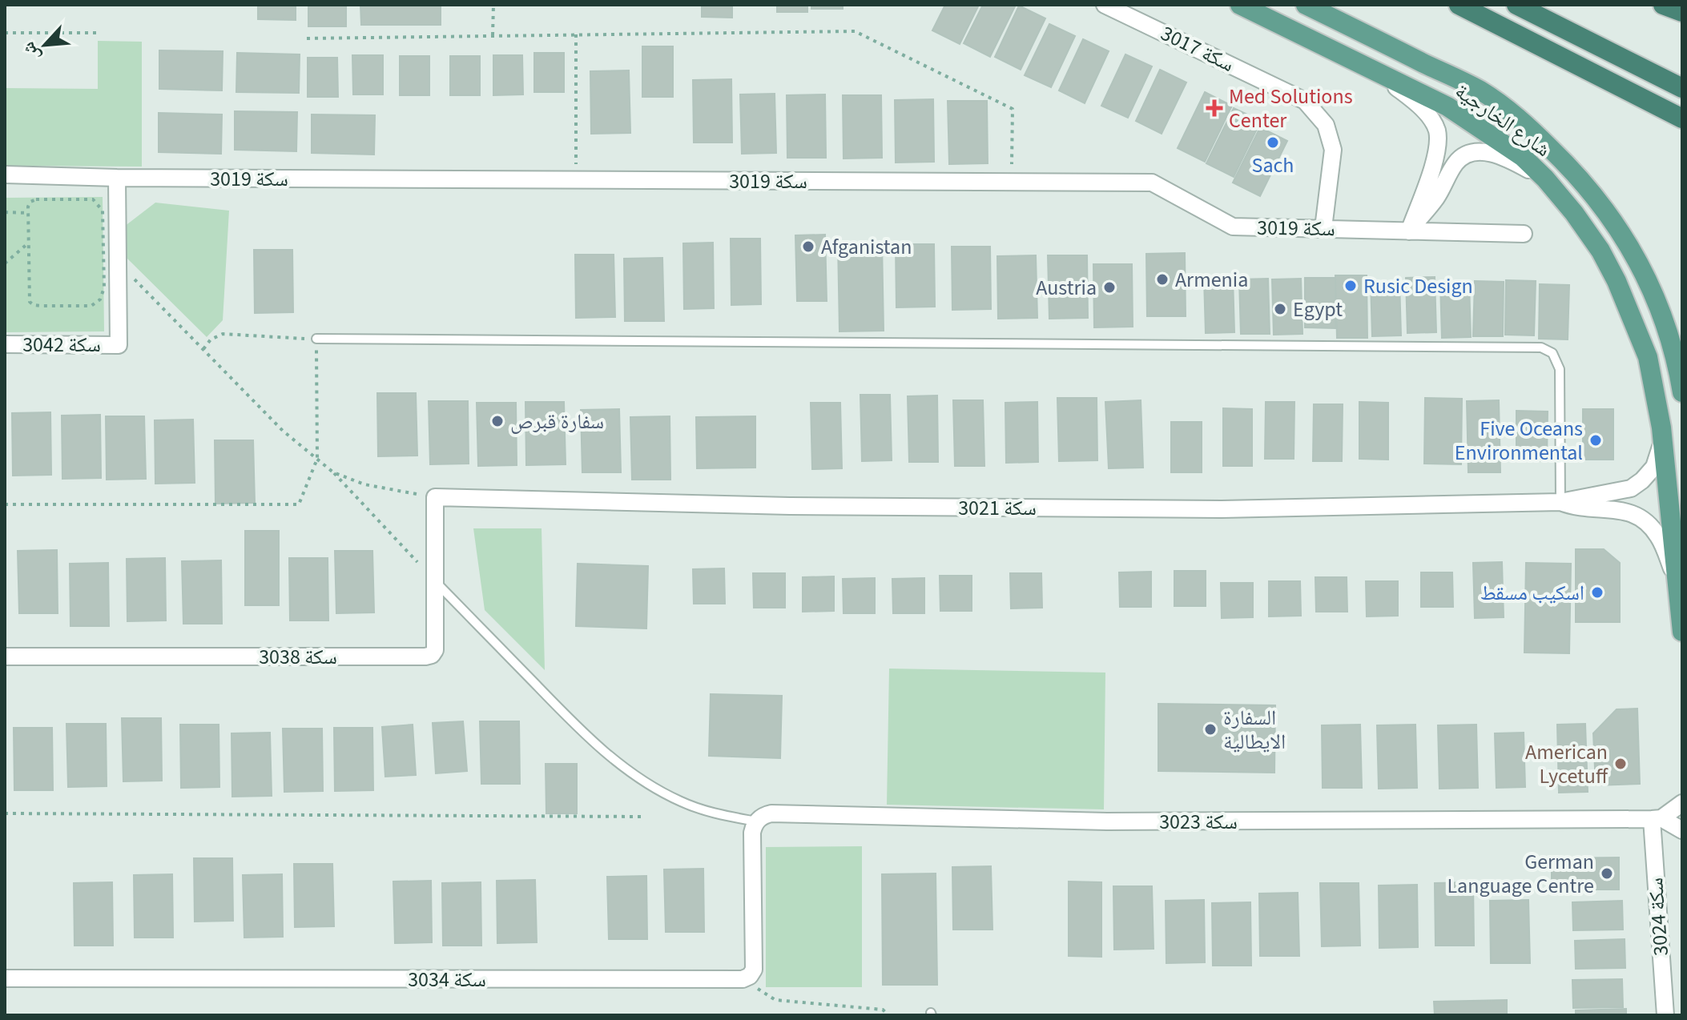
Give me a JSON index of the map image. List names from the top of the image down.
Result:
{
  "streets": {
    "main road": ["شارع الخارجية"],
    "street": [
      "سكة 3017",
      "سكة 3019",
      "سكة 3042",
      "سكة 3021",
      "سكة 3038",
      "سكة 3023",
      "سكة 3024",
      "سكة 3034"
    ]
  },
  "crossings": [
    ["سكة 3017", "سكة 3019"],
    ["شارع الخارجية", "سكة 3021"],
    ["سكة 3021", "سكة 3038"],
    ["سكة 3023", "سكة 3024"]
  ],
  "places": {
    "health": ["Med Solutions Center"],
    "other": [
      "Sach",
      "Afganistan",
      "Armenia",
      "Rusic Design",
      "Austria",
      "Egypt",
      "سفارة قبرص",
      "Five Oceans Environmental",
      "اسكيب مسقط",
      "السفارة الايطالية",
      "American Lycetuff",
      "German Language Centre"
    ]
  },
  "north": "bottom left"
}
